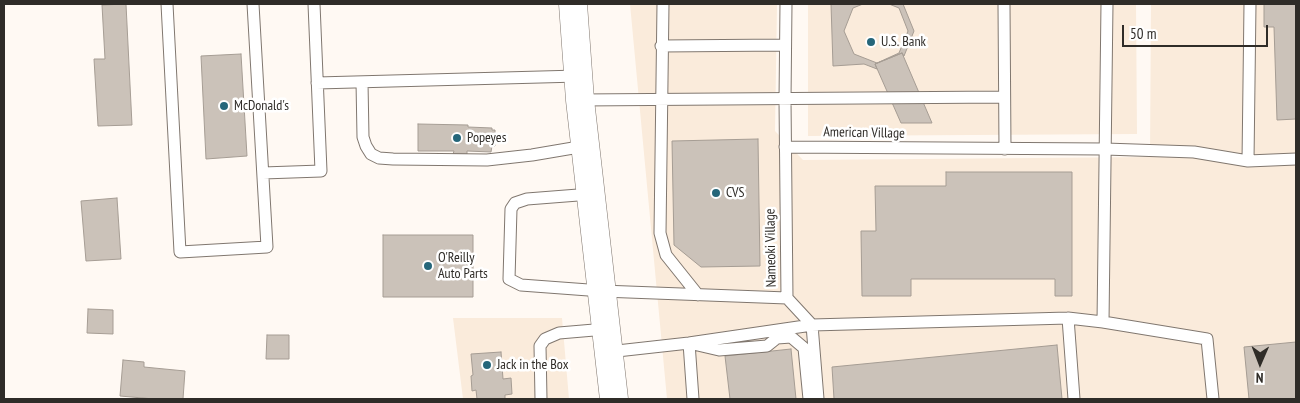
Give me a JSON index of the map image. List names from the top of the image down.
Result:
{
  "streets": {
    "lane": ["American Village", "Nameoki Village"]
  },
  "crossings": [
    ["American Village", "Nameoki Village"]
  ],
  "places": [
    "U.S. Bank",
    "McDonald's",
    "Popeyes",
    "CVS",
    "O'Reilly Auto Parts",
    "Jack in the Box"
  ],
  "scale_bar": "50 m",
  "north": "bottom"
}
